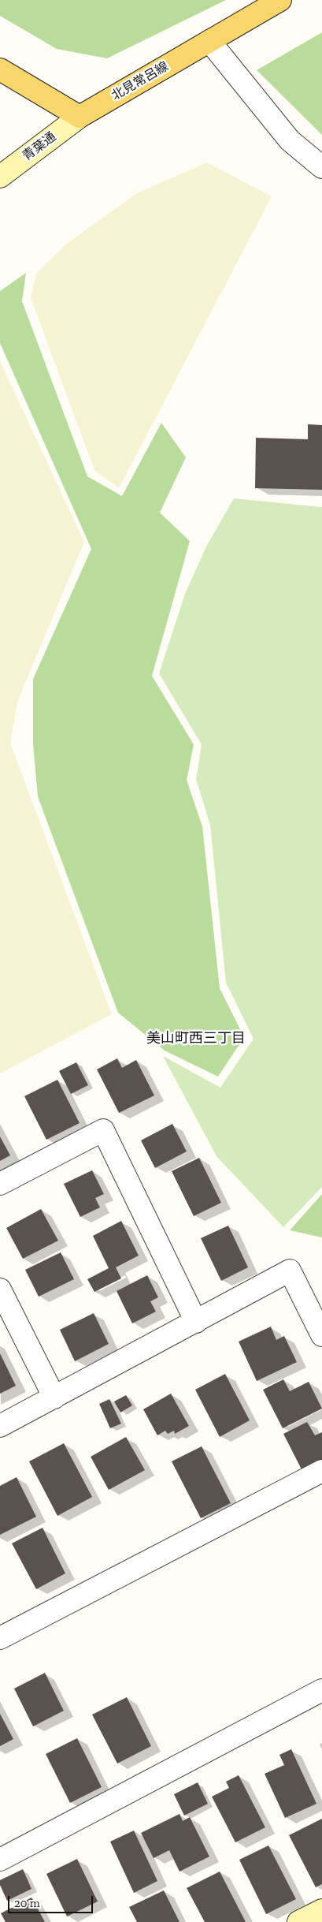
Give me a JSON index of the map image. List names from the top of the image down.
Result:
{
  "streets": {
    "main road": ["北見常呂線"],
    "street": ["青葉通"]
  },
  "crossings": [
    ["北見常呂線", "青葉通"]
  ],
  "districts": ["美山町西三丁目"],
  "scale_bar": "20 m"
}
